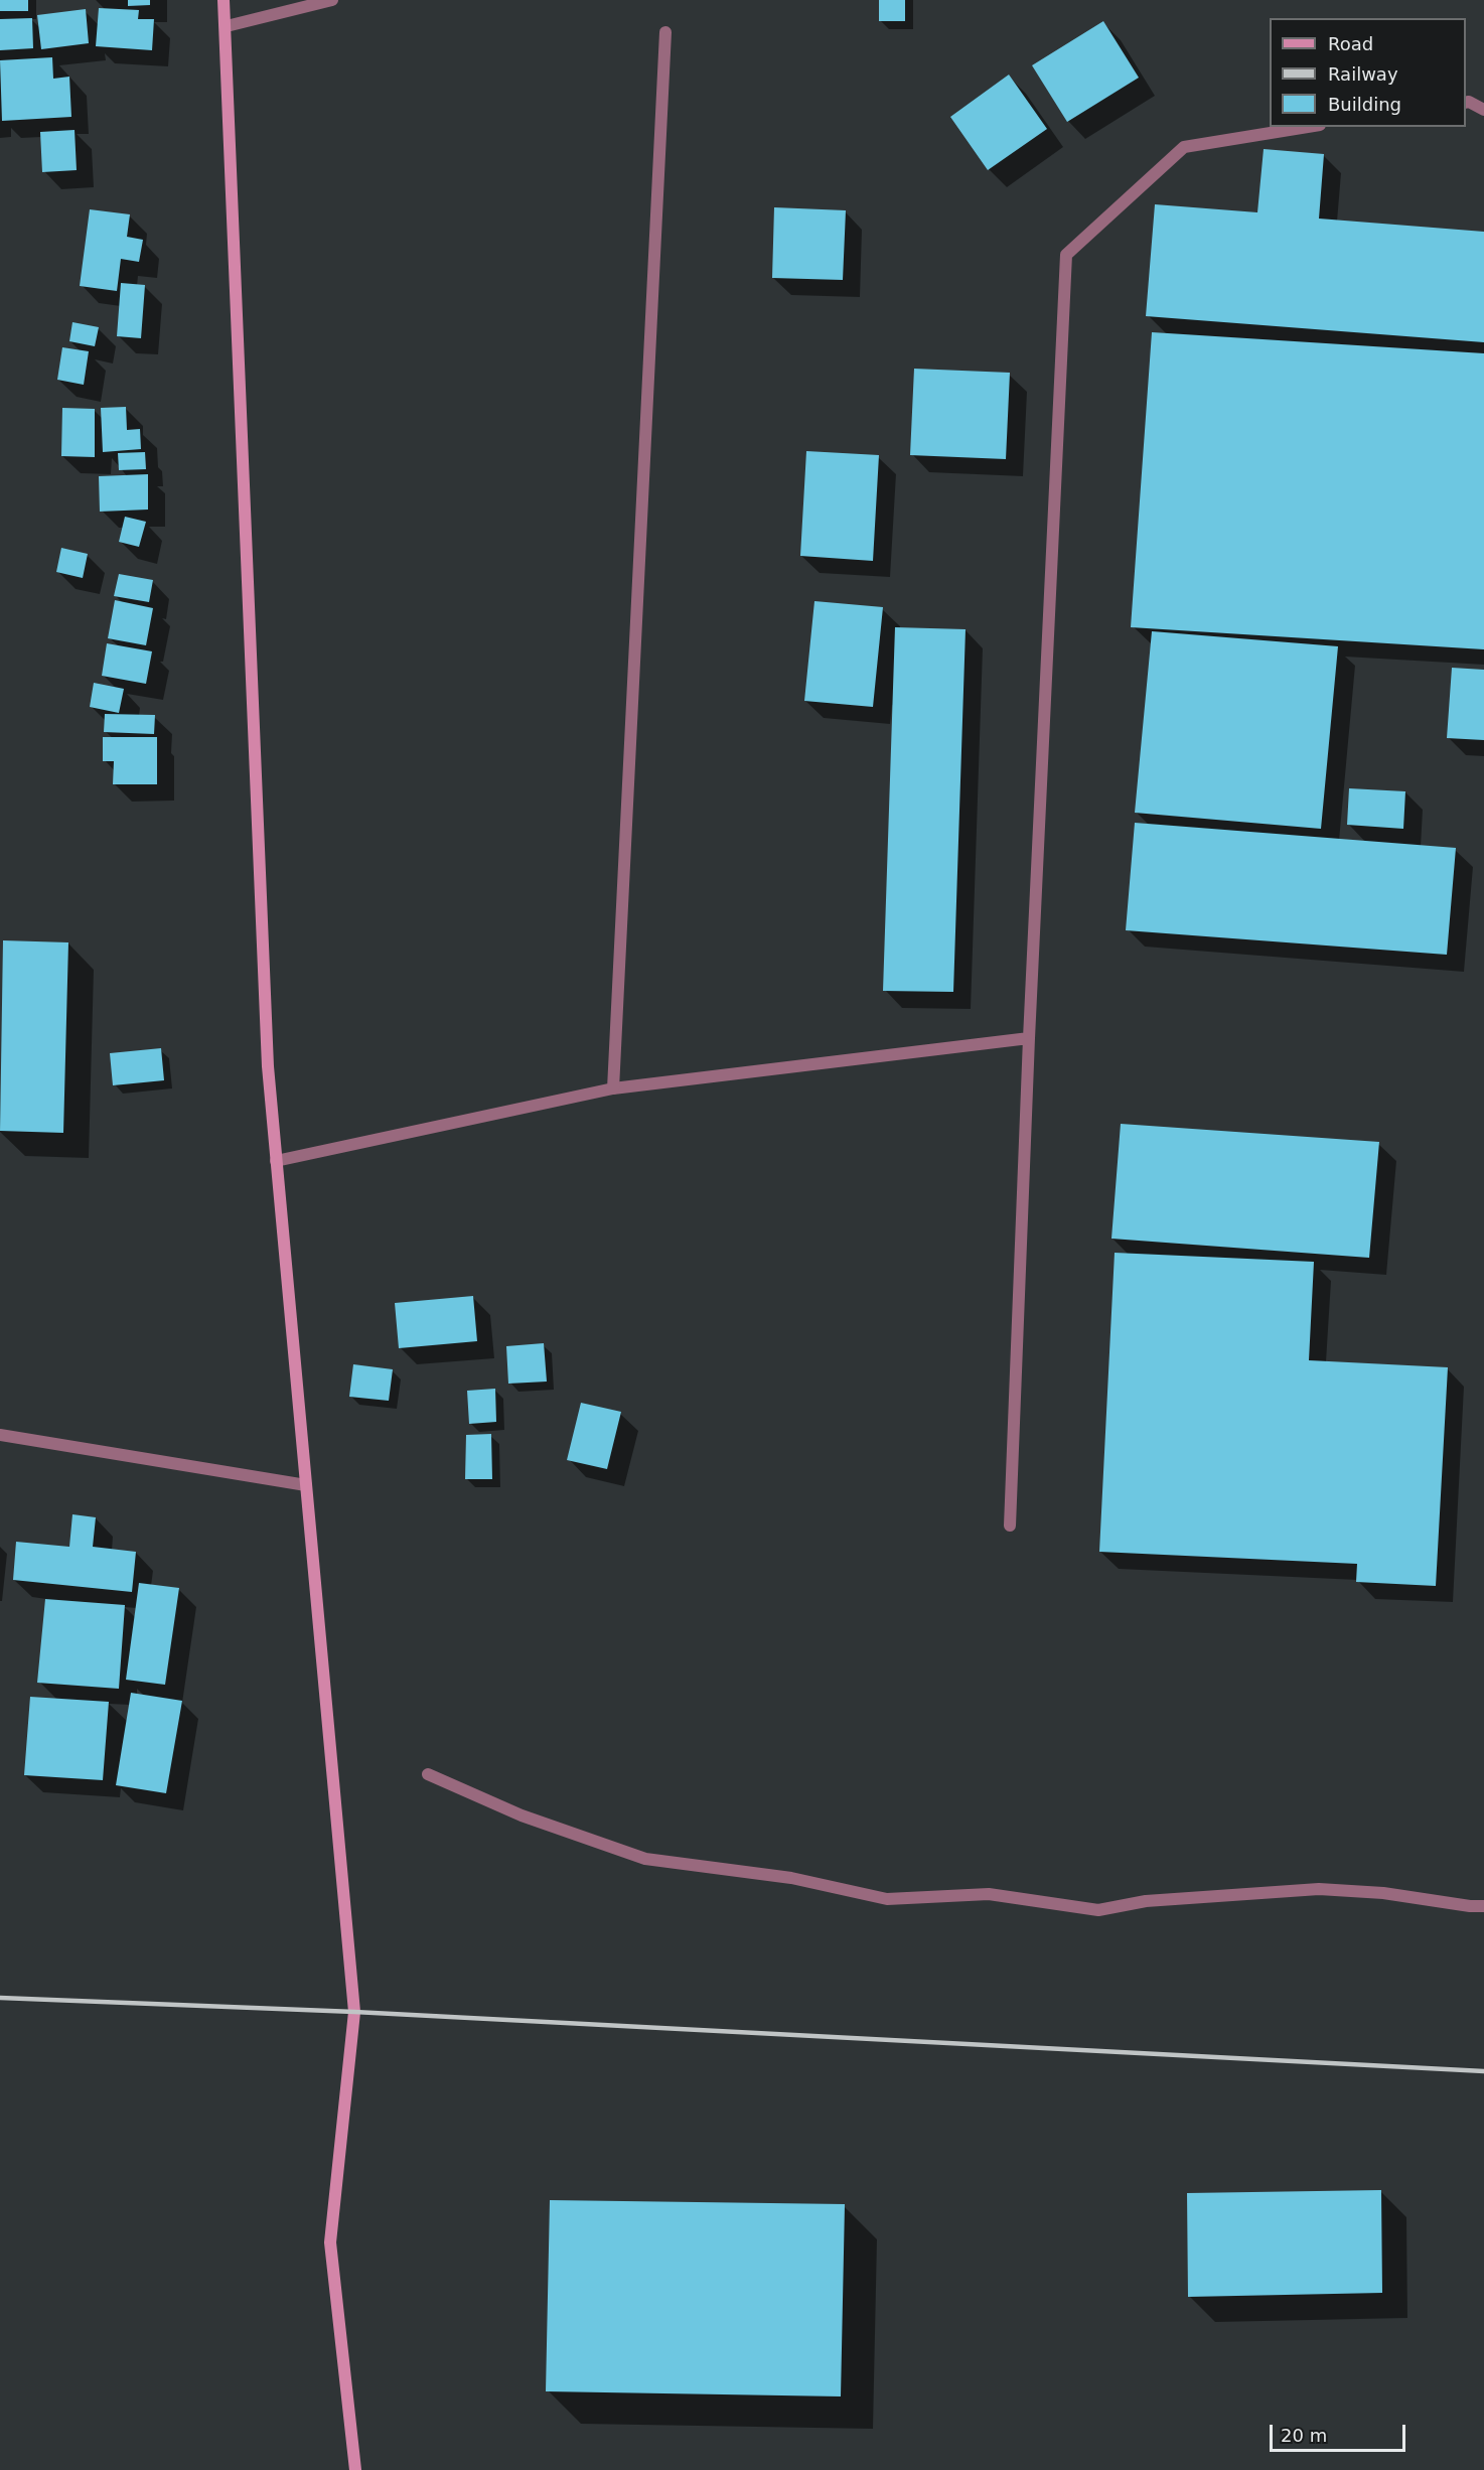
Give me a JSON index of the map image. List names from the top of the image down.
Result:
{
  "legend": ["Road", "Railway", "Building"],
  "scale_bar": "20 m"
}
